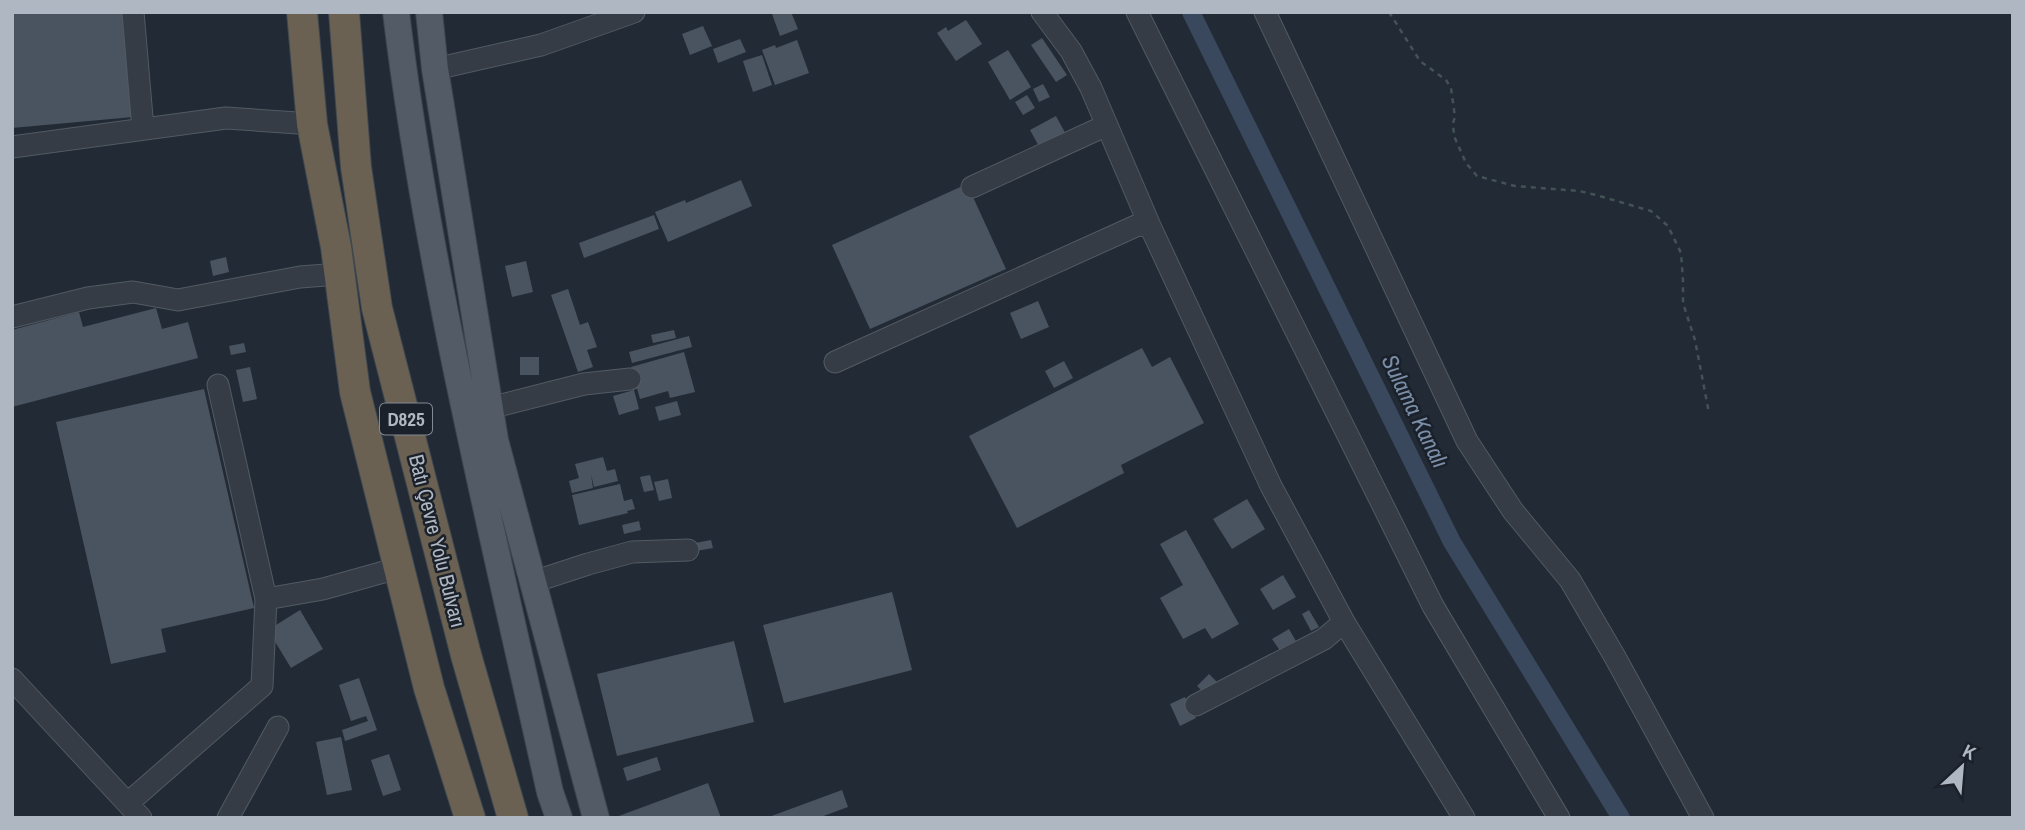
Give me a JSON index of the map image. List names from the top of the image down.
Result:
{
  "streets": {
    "highway": ["D825", "Batı Çevre Yolu Bulvarı"]
  },
  "water": ["Sulama Kanalı"],
  "north": "top right"
}
